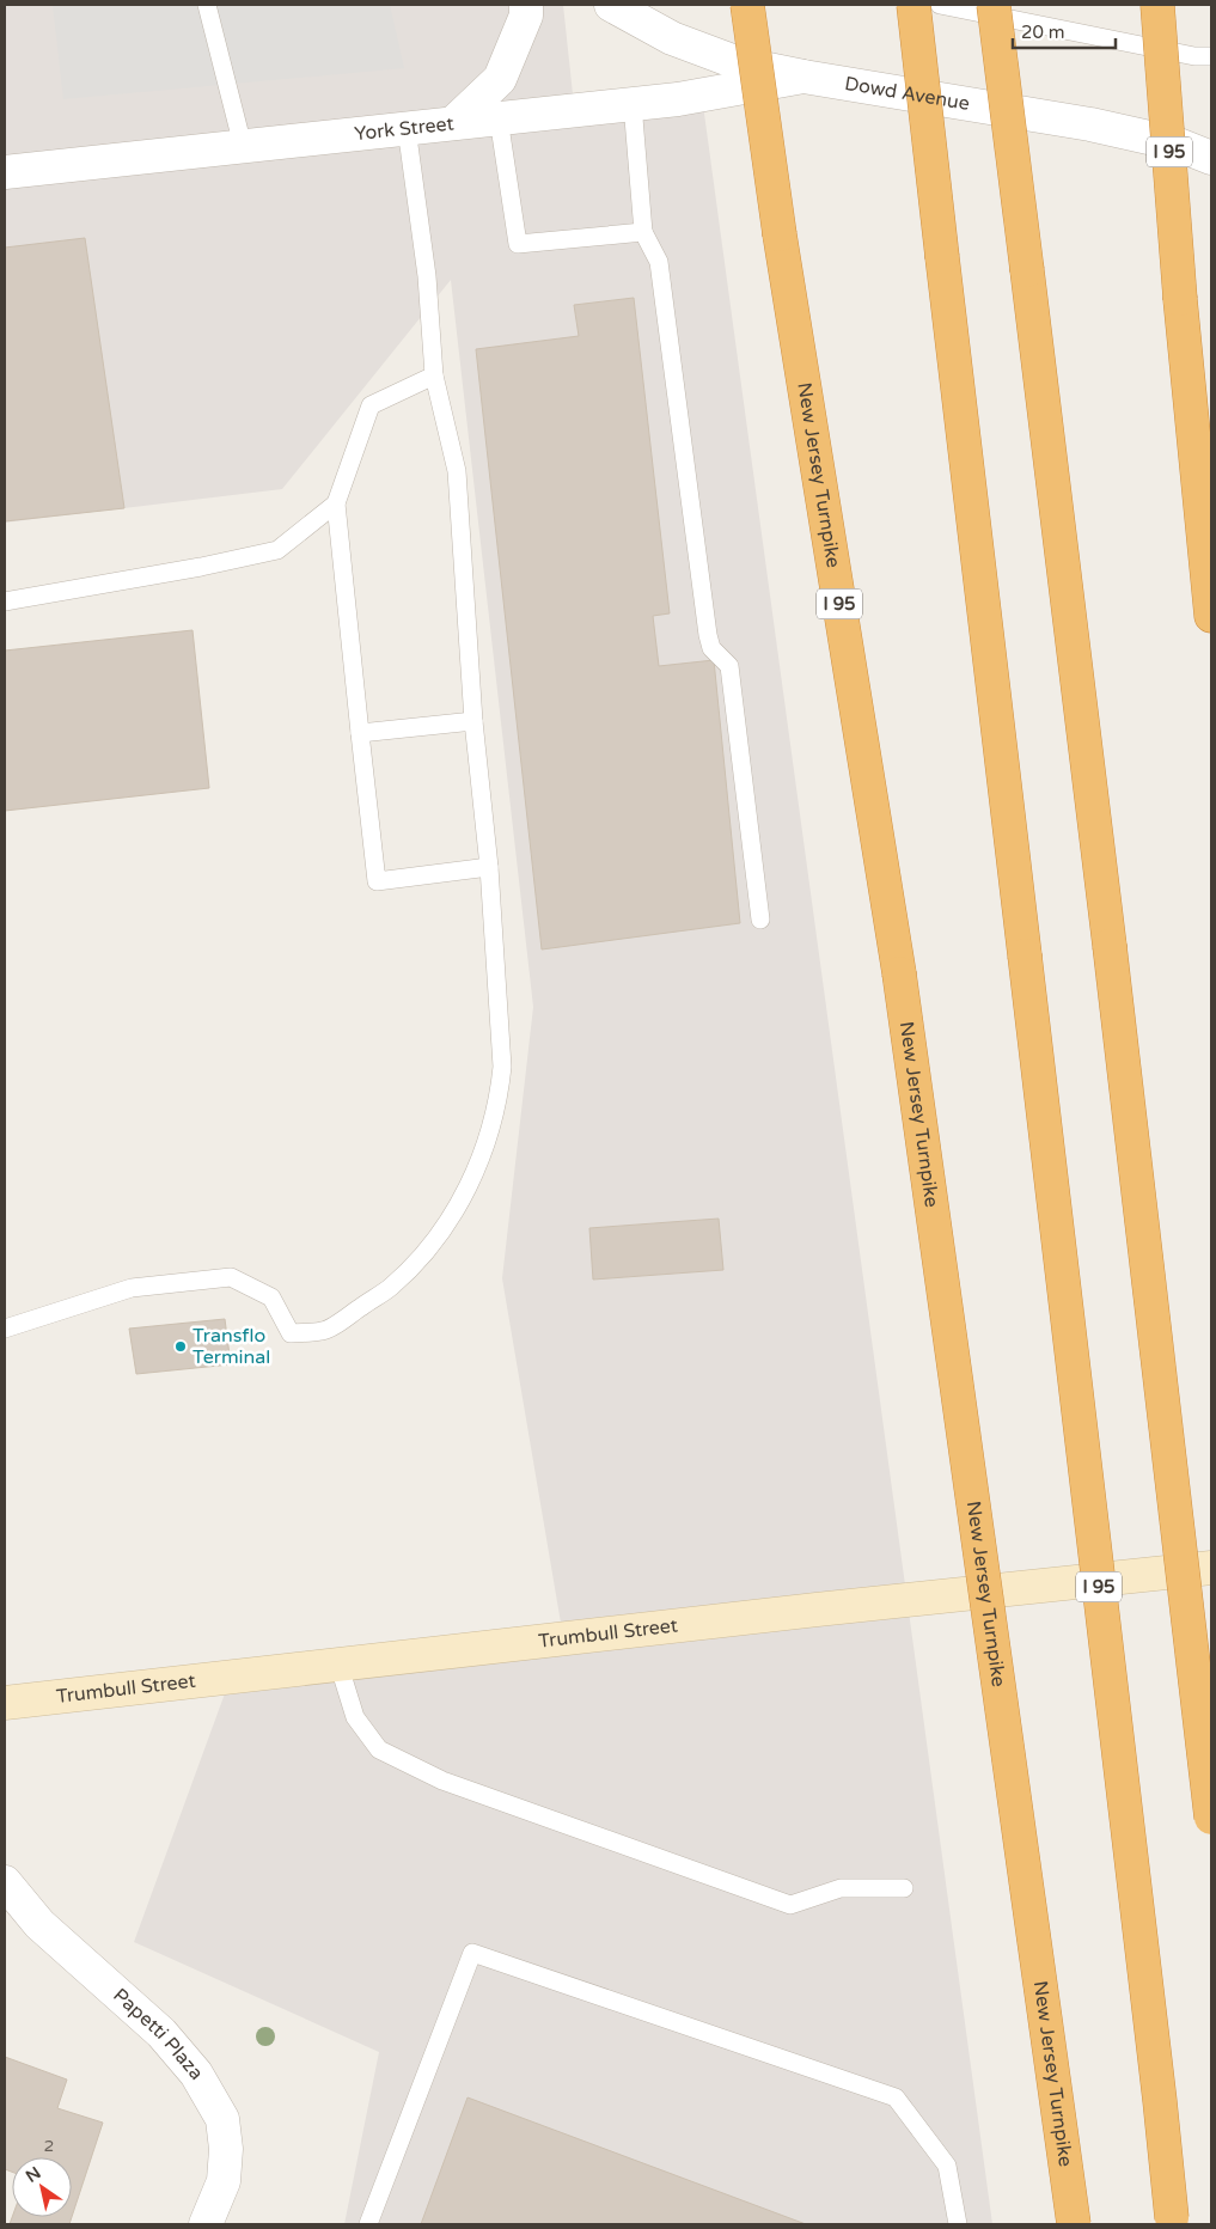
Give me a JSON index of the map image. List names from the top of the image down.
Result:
{
  "streets": {
    "highway": ["I 95", "New Jersey Turnpike"],
    "street": [
      "Dowd Avenue",
      "York Street",
      "Trumbull Street",
      "Papetti Plaza"
    ]
  },
  "crossings": [
    ["Dowd Avenue", "York Street"]
  ],
  "places": ["Transflo Terminal"],
  "house_numbers": ["2"],
  "scale_bar": "20 m",
  "north": "top left"
}
